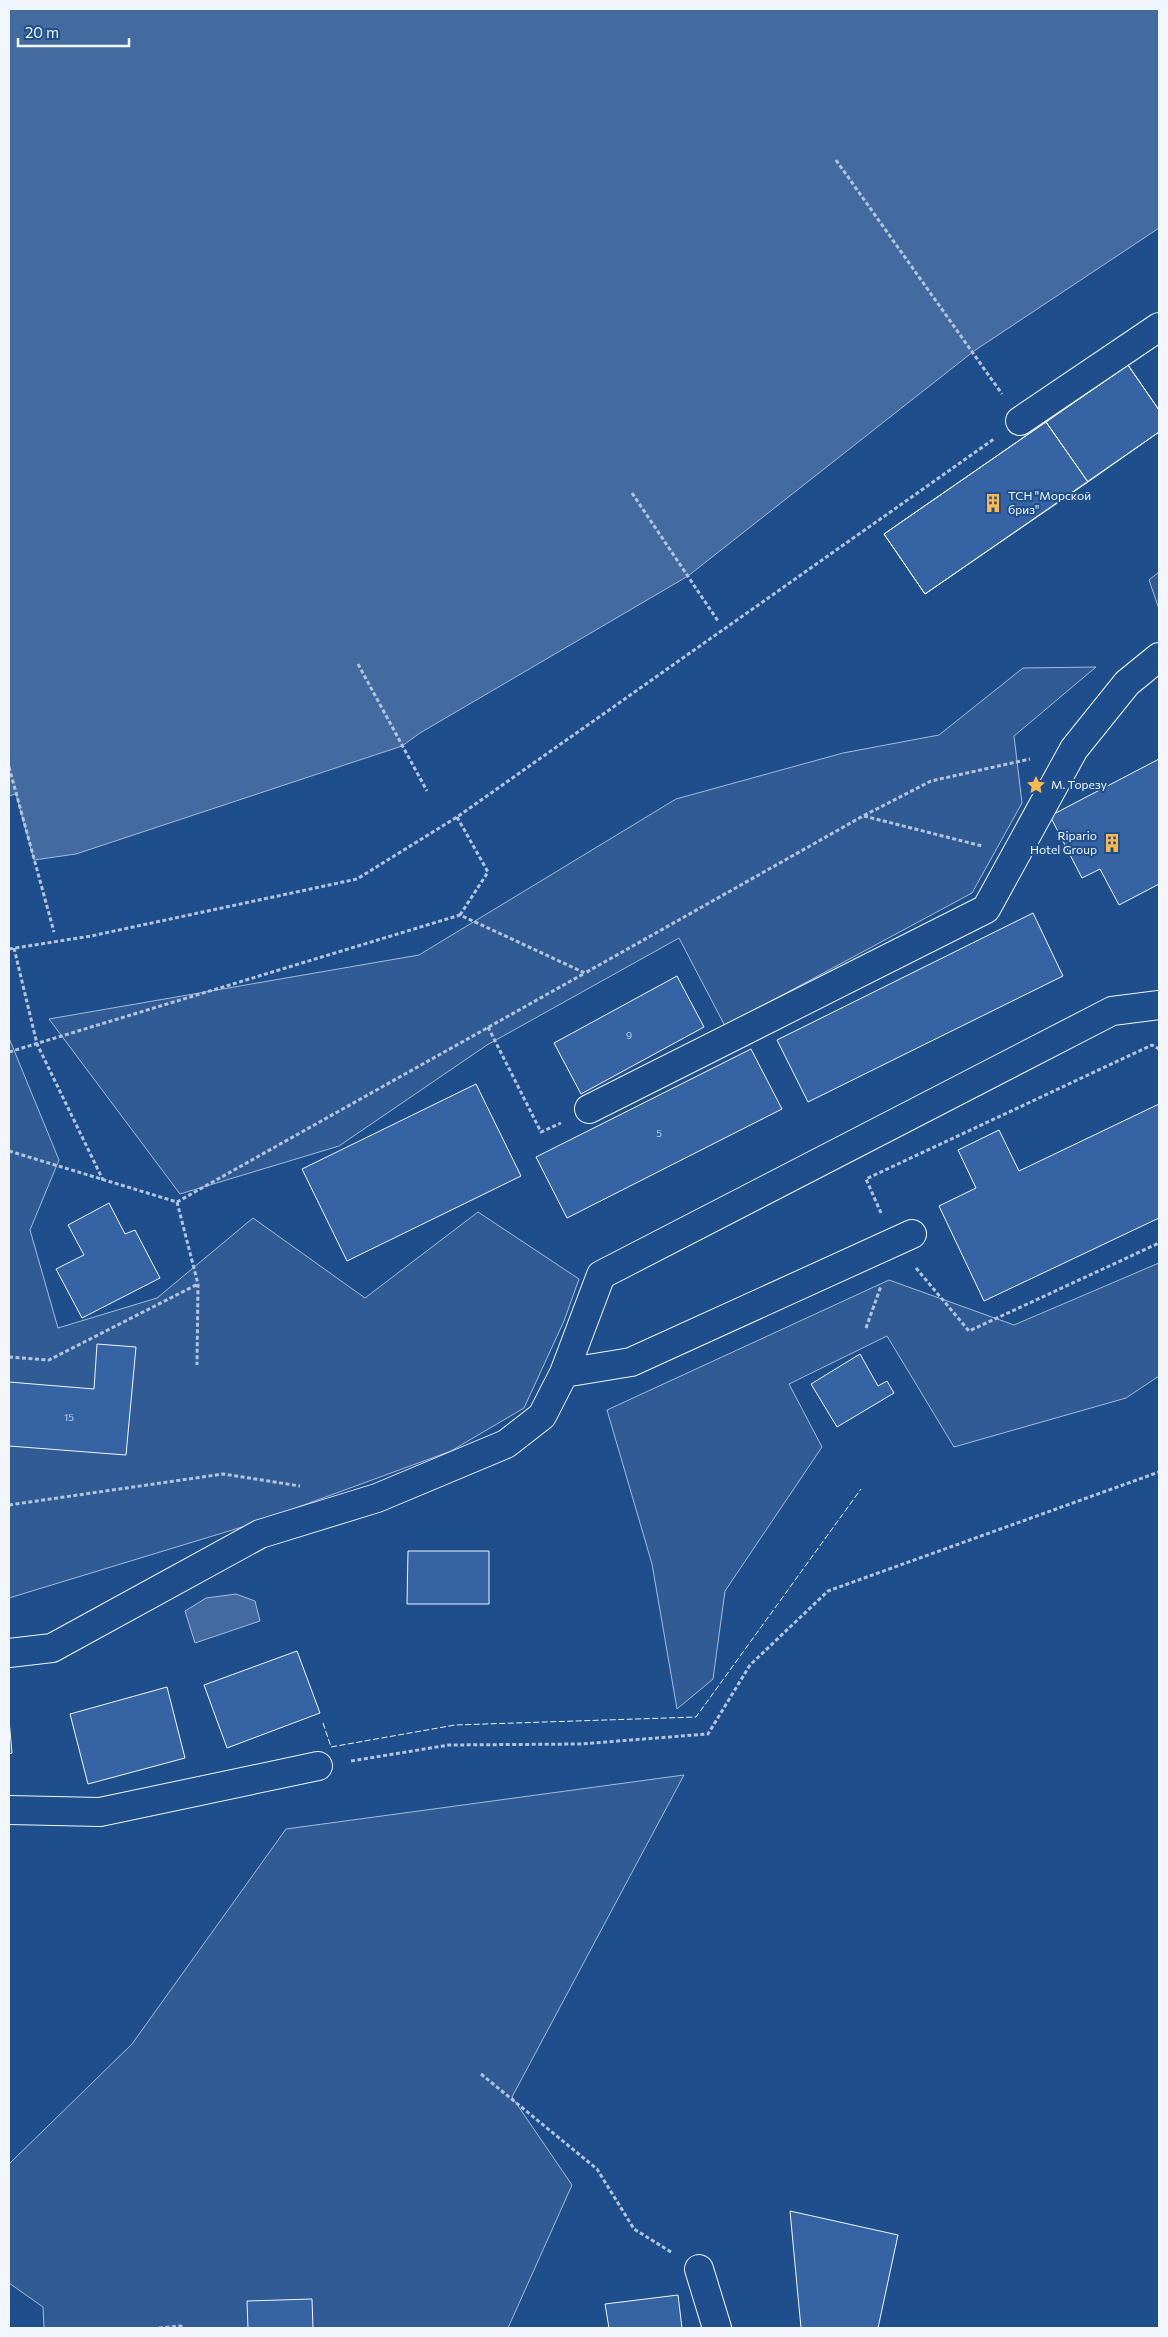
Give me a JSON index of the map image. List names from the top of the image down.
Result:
{
  "places": {
    "building": ["ТСН \"Морской бриз\"", "Ripario Hotel Group"],
    "place": ["М. Торезу"]
  },
  "house_numbers": ["9", "5", "15"],
  "scale_bar": "20 m"
}
